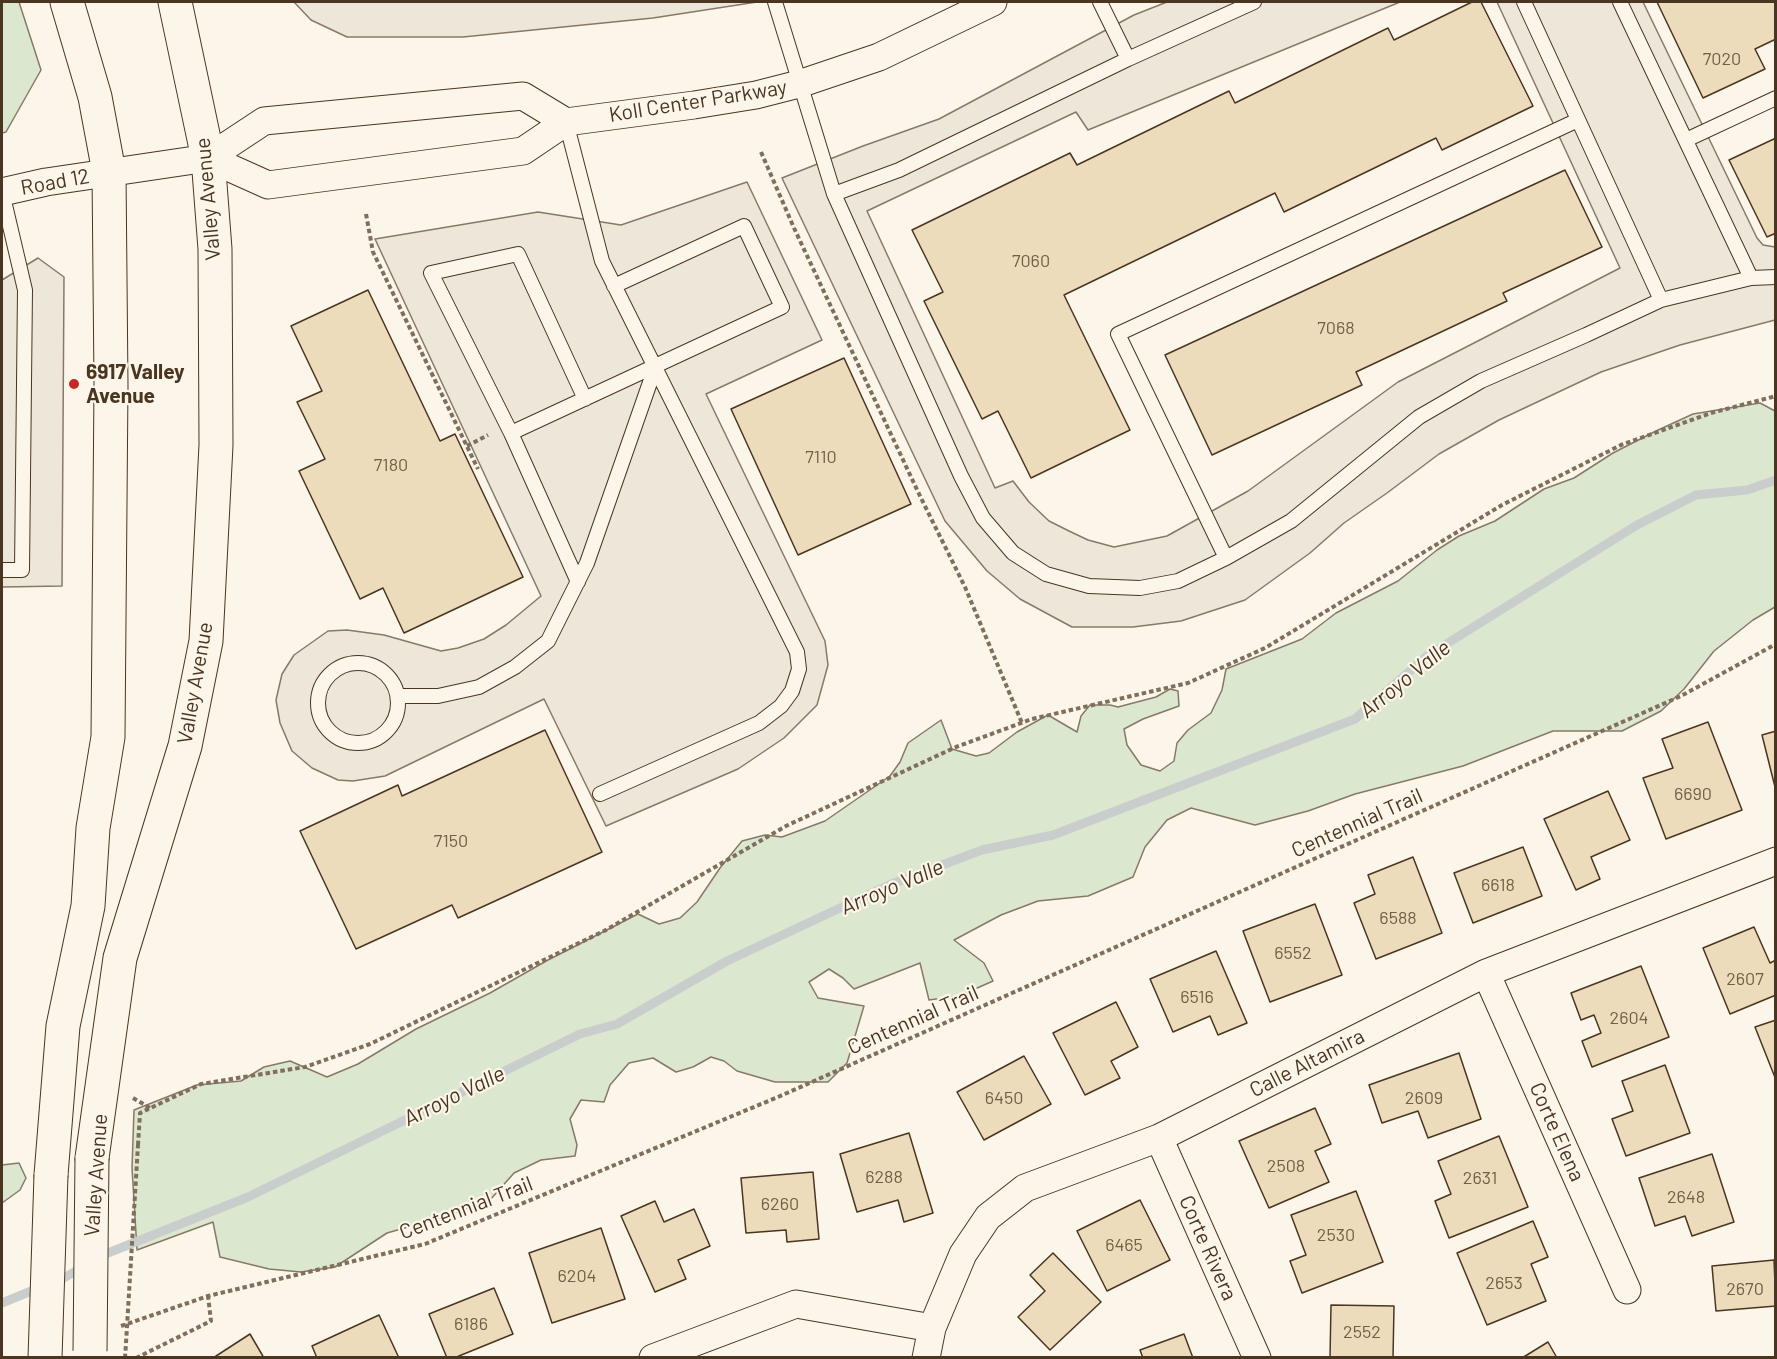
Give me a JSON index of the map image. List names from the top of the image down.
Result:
{
  "streets": {
    "main road": ["Valley Avenue"],
    "street": [
      "Koll Center Parkway",
      "Road 12",
      "Calle Altamira",
      "Corte Elena",
      "Corte Rivera"
    ],
    "path": ["Centennial Trail"]
  },
  "crossings": [
    ["Koll Center Parkway", "Valley Avenue"],
    ["Road 12", "Valley Avenue"],
    ["Calle Altamira", "Corte Elena"],
    ["Calle Altamira", "Corte Rivera"]
  ],
  "water": ["Arroyo Valle"],
  "places": ["6917 Valley Avenue"],
  "house_numbers": [
    "7020",
    "7060",
    "7068",
    "7110",
    "7180",
    "6690",
    "7150",
    "6618",
    "6588",
    "6552",
    "2607",
    "6516",
    "2604",
    "6450",
    "2609",
    "2508",
    "6288",
    "2631",
    "2648",
    "6260",
    "2530",
    "6465",
    "6204",
    "2653",
    "2670",
    "6186",
    "2552"
  ]
}
